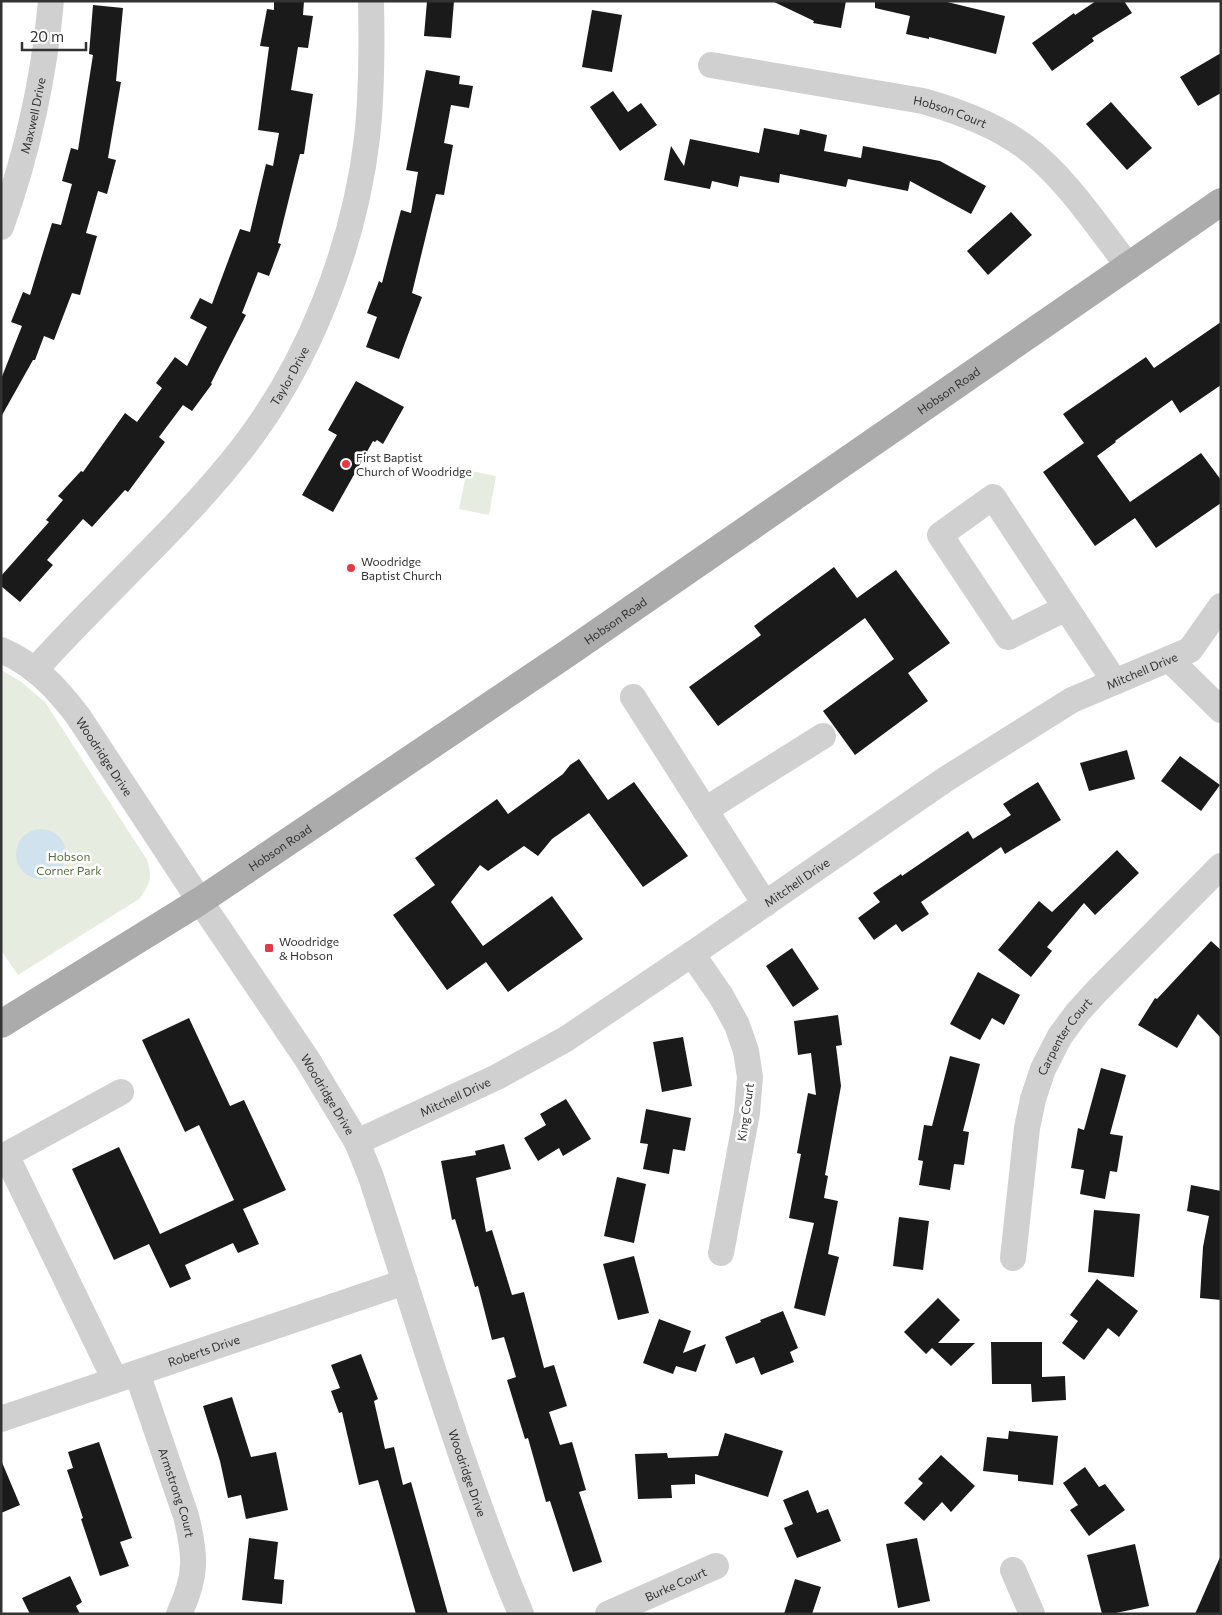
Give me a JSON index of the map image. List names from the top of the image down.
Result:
{
  "streets": {
    "main road": ["Hobson Road"],
    "street": [
      "Hobson Court",
      "Maxwell Drive",
      "Taylor Drive",
      "Mitchell Drive",
      "Woodridge Drive",
      "Carpenter Court",
      "King Court",
      "Roberts Drive",
      "Armstrong Court",
      "Burke Court"
    ]
  },
  "crossings": [
    ["Hobson Court", "Hobson Road"],
    ["Taylor Drive", "Woodridge Drive"],
    ["Hobson Road", "Woodridge Drive"],
    ["Mitchell Drive", "Woodridge Drive"],
    ["Mitchell Drive", "King Court"],
    ["Woodridge Drive", "Roberts Drive"],
    ["Roberts Drive", "Armstrong Court"]
  ],
  "parks": ["Hobson Corner Park"],
  "places": {
    "other": ["First Baptist Church of Woodridge", "Woodridge Baptist Church"],
    "transit": ["Woodridge & Hobson"]
  },
  "scale_bar": "20 m"
}
